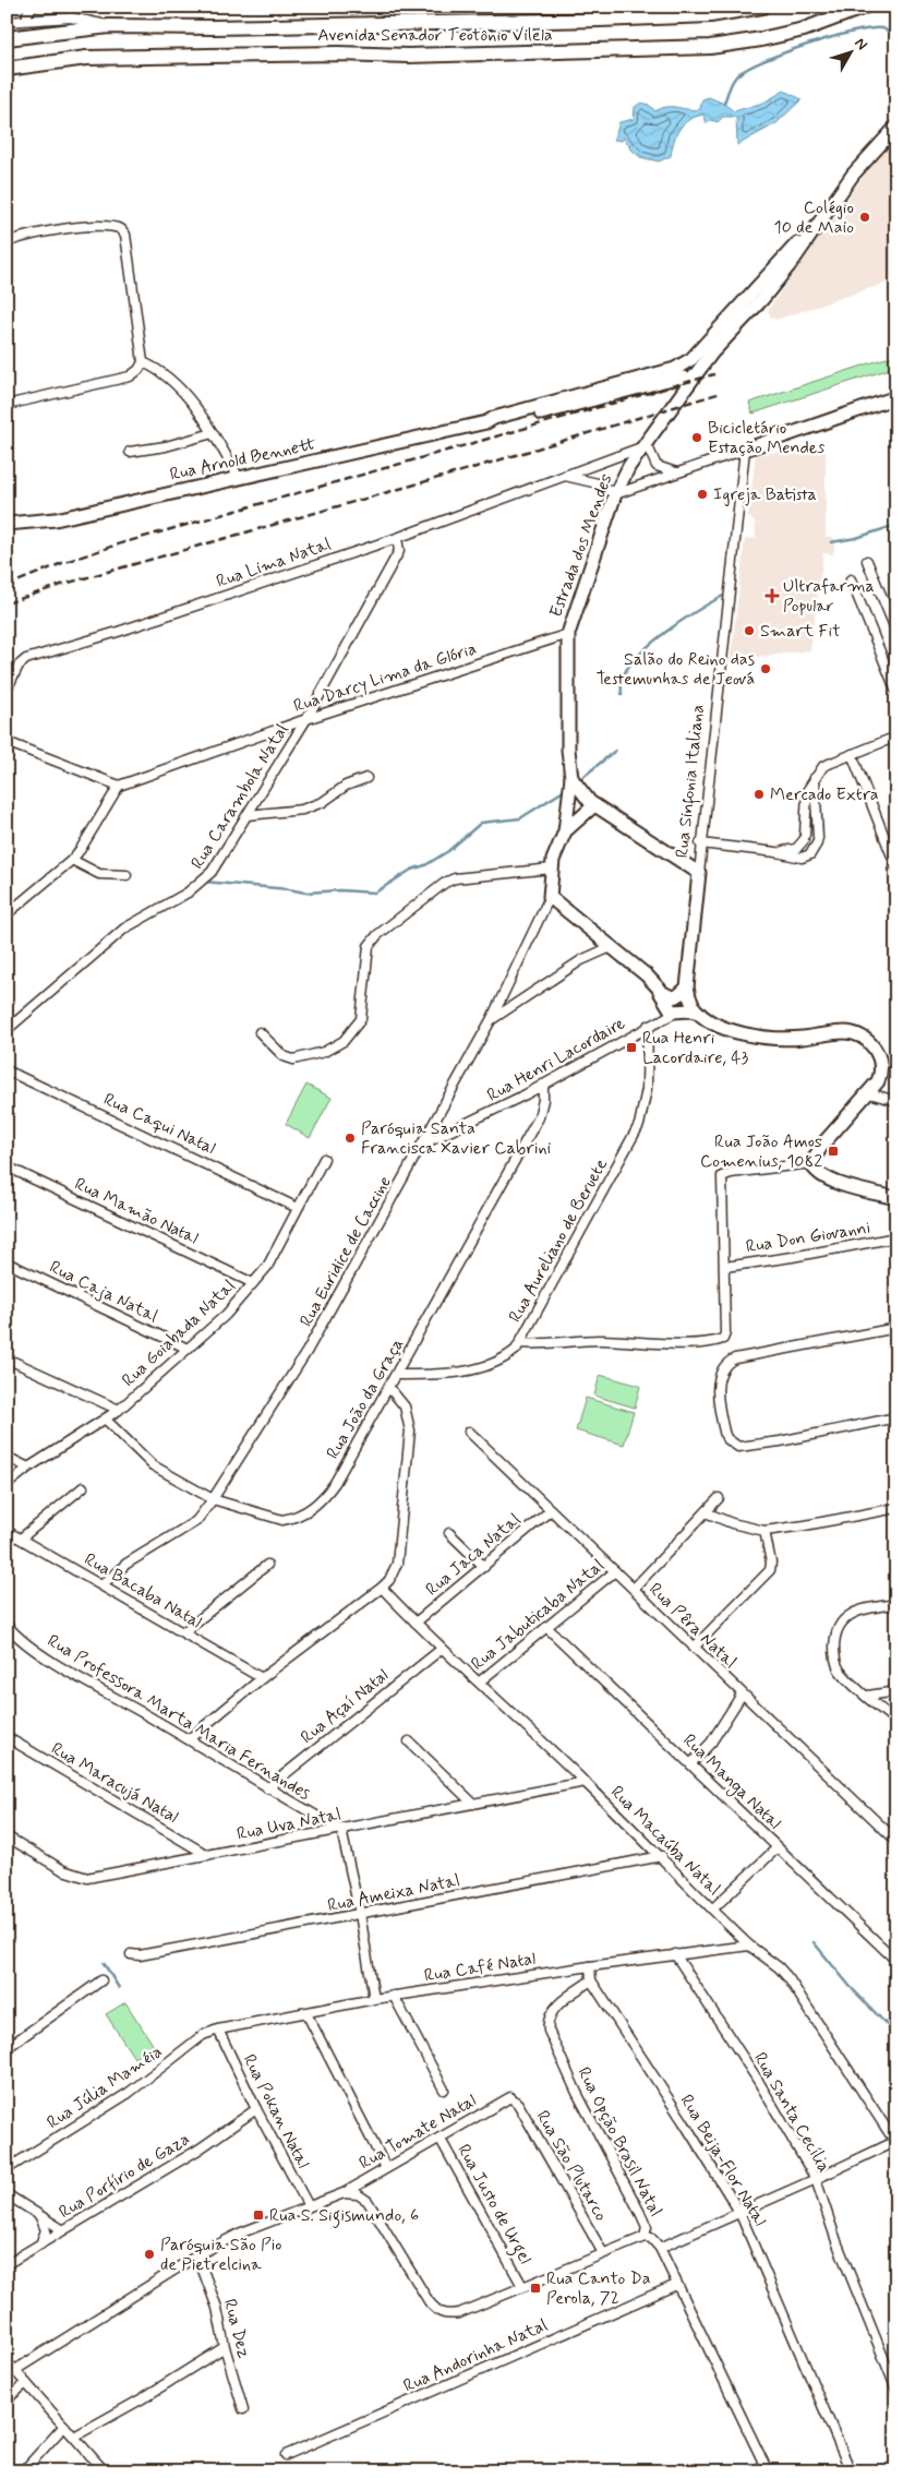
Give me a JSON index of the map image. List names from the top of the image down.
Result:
{
  "streets": {
    "main road": ["Avenida Senador Teotônio Vilela"],
    "street": [
      "Rua Arnold Bennett",
      "Estrada dos Mendes",
      "Rua Lima Natal",
      "Rua Darcy Lima da Glória",
      "Rua Sinfonia Italiana",
      "Rua Carambola Natal",
      "Rua Henri Lacordaire",
      "Rua Caqui Natal",
      "Rua Mamão Natal",
      "Rua Don Giovanni",
      "Rua Aureliano de Beruete",
      "Rua Euridice de Caccine",
      "Rua Caja Natal",
      "Rua Goiabada Natal",
      "Rua João da Graça",
      "Rua Jaca Natal",
      "Rua Bacaba Natal",
      "Rua Jabuticaba Natal",
      "Rua Pêra Natal",
      "Rua Açaí Natal",
      "Rua Professora Marta Maria Fernandes",
      "Rua Manga Natal",
      "Rua Maracujá Natal",
      "Rua Uva Natal",
      "Rua Macaúba Natal",
      "Rua Ameixa Natal",
      "Rua Café Natal",
      "Rua Júlia Maméia",
      "Rua Pokan Natal",
      "Rua Santa Cecília",
      "Rua Tomate Natal",
      "Rua Opção Brasil Natal",
      "Rua Beija-Flor Natal",
      "Rua São Plutarco",
      "Rua Porfírio de Gaza",
      "Rua Justo de Urgel",
      "Rua Dez",
      "Rua Andorinha Natal"
    ]
  },
  "crossings": [
    ["Rua Arnold Bennett", "Estrada dos Mendes"],
    ["Estrada dos Mendes", "Rua Lima Natal"],
    ["Estrada dos Mendes", "Rua Darcy Lima da Glória"],
    ["Estrada dos Mendes", "Rua Euridice de Caccine"],
    ["Rua Lima Natal", "Rua Carambola Natal"],
    ["Rua Darcy Lima da Glória", "Rua Carambola Natal"],
    ["Rua Henri Lacordaire", "Rua Aureliano de Beruete"],
    ["Rua Henri Lacordaire", "Rua Euridice de Caccine"],
    ["Rua Henri Lacordaire", "Rua João da Graça"],
    ["Rua Caqui Natal", "Rua Goiabada Natal"],
    ["Rua Mamão Natal", "Rua Goiabada Natal"],
    ["Rua Aureliano de Beruete", "Rua João da Graça"],
    ["Rua Euridice de Caccine", "Rua João da Graça"],
    ["Rua Euridice de Caccine", "Rua Bacaba Natal"],
    ["Rua Caja Natal", "Rua Goiabada Natal"],
    ["Rua Goiabada Natal", "Rua João da Graça"],
    ["Rua Jaca Natal", "Rua Pêra Natal"],
    ["Rua Jaca Natal", "Rua Macaúba Natal"],
    ["Rua Jabuticaba Natal", "Rua Pêra Natal"],
    ["Rua Jabuticaba Natal", "Rua Manga Natal"],
    ["Rua Jabuticaba Natal", "Rua Macaúba Natal"],
    ["Rua Açaí Natal", "Rua Professora Marta Maria Fernandes"],
    ["Rua Açaí Natal", "Rua Macaúba Natal"],
    ["Rua Professora Marta Maria Fernandes", "Rua Uva Natal"],
    ["Rua Maracujá Natal", "Rua Uva Natal"],
    ["Rua Uva Natal", "Rua Macaúba Natal"],
    ["Rua Macaúba Natal", "Rua Ameixa Natal"],
    ["Rua Macaúba Natal", "Rua Café Natal"],
    ["Rua Café Natal", "Rua Júlia Maméia"],
    ["Rua Café Natal", "Rua Pokan Natal"],
    ["Rua Café Natal", "Rua Santa Cecília"],
    ["Rua Café Natal", "Rua Beija-Flor Natal"],
    ["Rua Júlia Maméia", "Rua Pokan Natal"],
    ["Rua Pokan Natal", "Rua Tomate Natal"],
    ["Rua Pokan Natal", "Rua Porfírio de Gaza"],
    ["Rua Tomate Natal", "Rua São Plutarco"],
    ["Rua Tomate Natal", "Rua Justo de Urgel"],
    ["Rua Tomate Natal", "Rua Dez"],
    ["Rua Opção Brasil Natal", "Rua Beija-Flor Natal"],
    ["Rua Opção Brasil Natal", "Rua Andorinha Natal"]
  ],
  "places": {
    "other": [
      "Colégio 10 de Maio",
      "Bicicletário Estação Mendes",
      "Igreja Batista",
      "Smart Fit",
      "Salão do Reino das Testemunhas de Jeová",
      "Mercado Extra",
      "Paróquia Santa Francisca Xavier Cabrini",
      "Paróquia São Pio de Pietrelcina"
    ],
    "health": ["Ultrafarma Popular"],
    "transit": [
      "Rua Henri Lacordaire, 43",
      "Rua João Amos Comenius, 1082",
      "Rua S. Sigismundo, 6",
      "Rua Canto Da Perola, 72"
    ]
  },
  "north": "top right"
}
